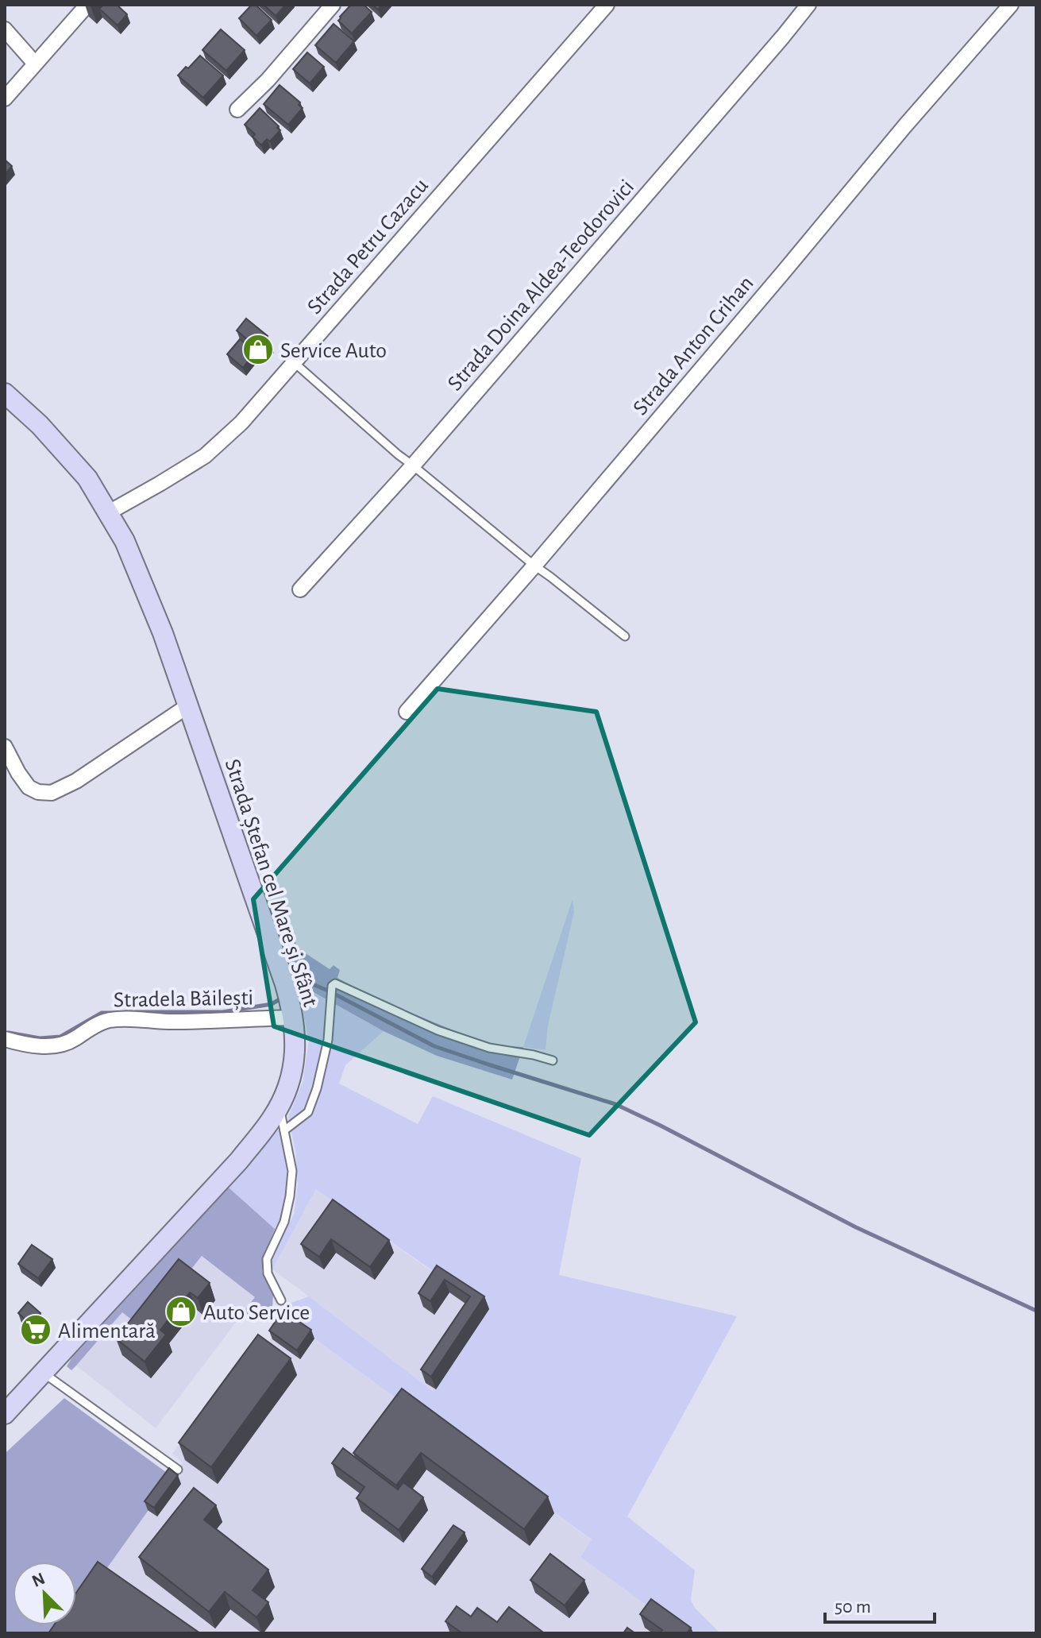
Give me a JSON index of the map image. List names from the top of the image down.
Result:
{
  "streets": {
    "main road": ["Strada Ștefan cel Mare și Sfânt"],
    "street": [
      "Strada Petru Cazacu",
      "Strada Doina Aldea-Teodorovici",
      "Strada Anton Crihan",
      "Stradela Băilești"
    ]
  },
  "crossings": [
    ["Strada Petru Cazacu", "Strada Ștefan cel Mare și Sfânt"],
    ["Strada Ștefan cel Mare și Sfânt", "Stradela Băilești"]
  ],
  "places": {
    "shop": ["Service Auto", "Auto Service"],
    "supermarket": ["Alimentară"]
  },
  "scale_bar": "50 m",
  "north": "top left"
}
